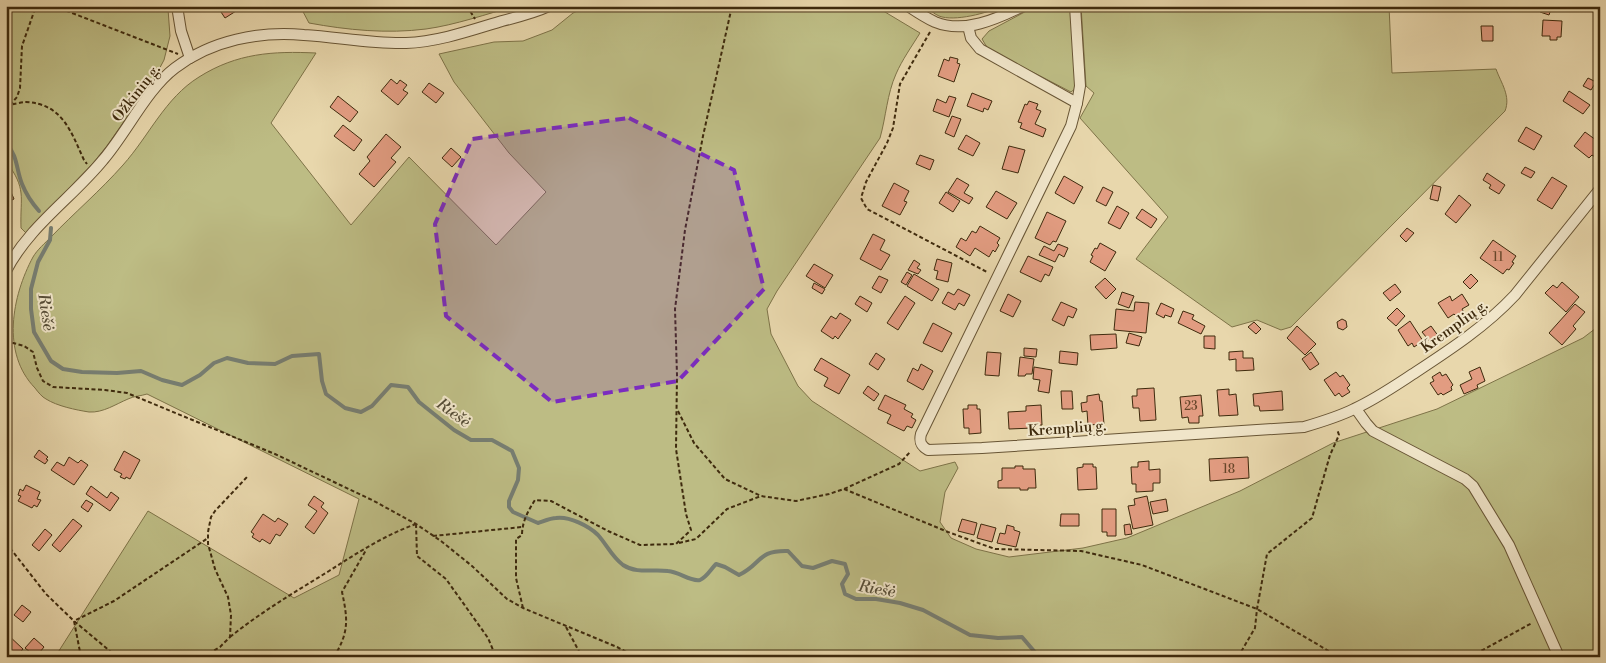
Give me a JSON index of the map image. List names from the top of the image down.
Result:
{
  "streets": {
    "street": ["Ožkinių g.", "Kremplių g."]
  },
  "water": ["Riešė"],
  "house_numbers": ["11", "23", "18"]
}
